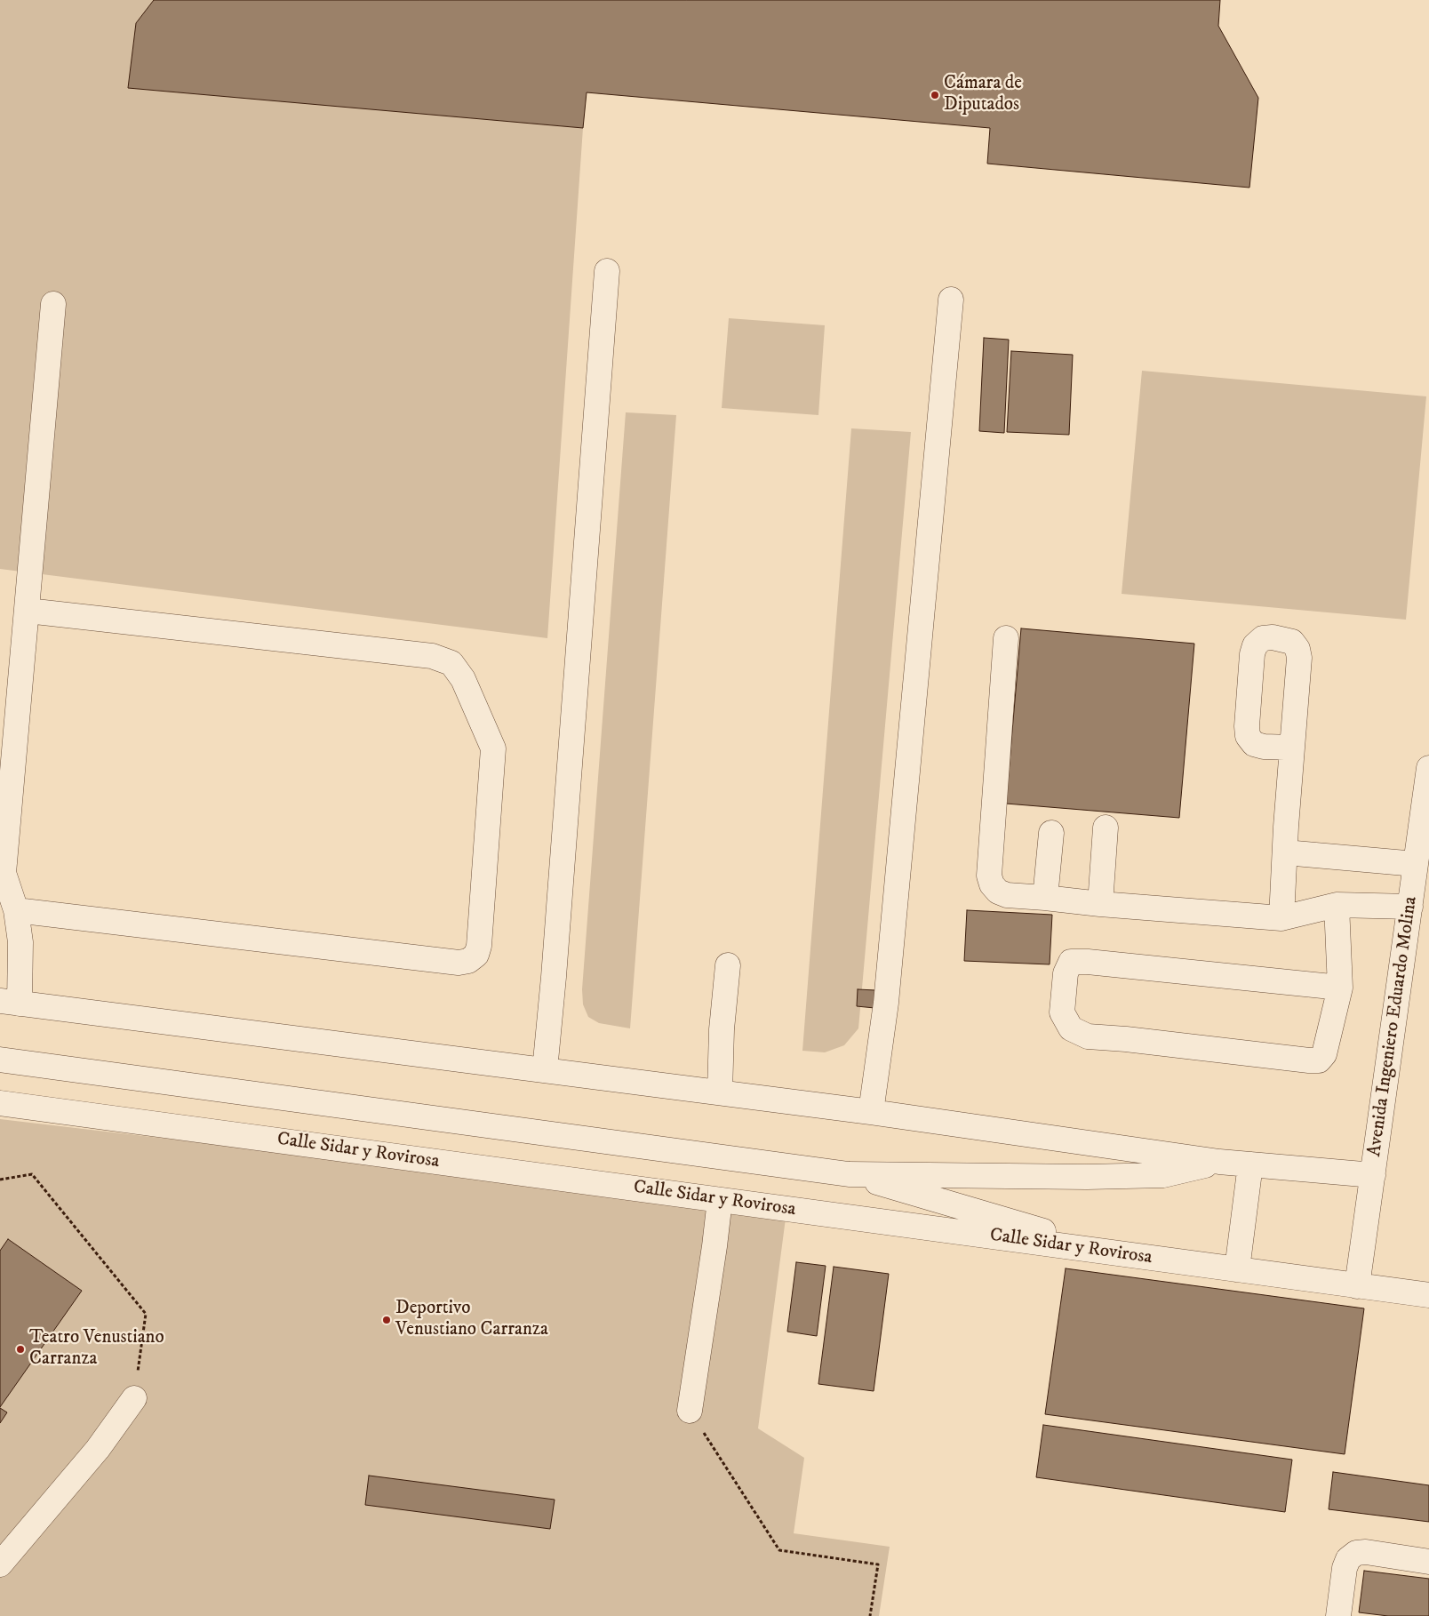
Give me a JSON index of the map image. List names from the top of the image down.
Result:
{
  "streets": {
    "street": ["Avenida Ingeniero Eduardo Molina", "Calle Sidar y Rovirosa"]
  },
  "crossings": [
    ["Avenida Ingeniero Eduardo Molina", "Calle Sidar y Rovirosa"]
  ],
  "places": ["Cámara de Diputados", "Deportivo Venustiano Carranza", "Teatro Venustiano Carranza"]
}
